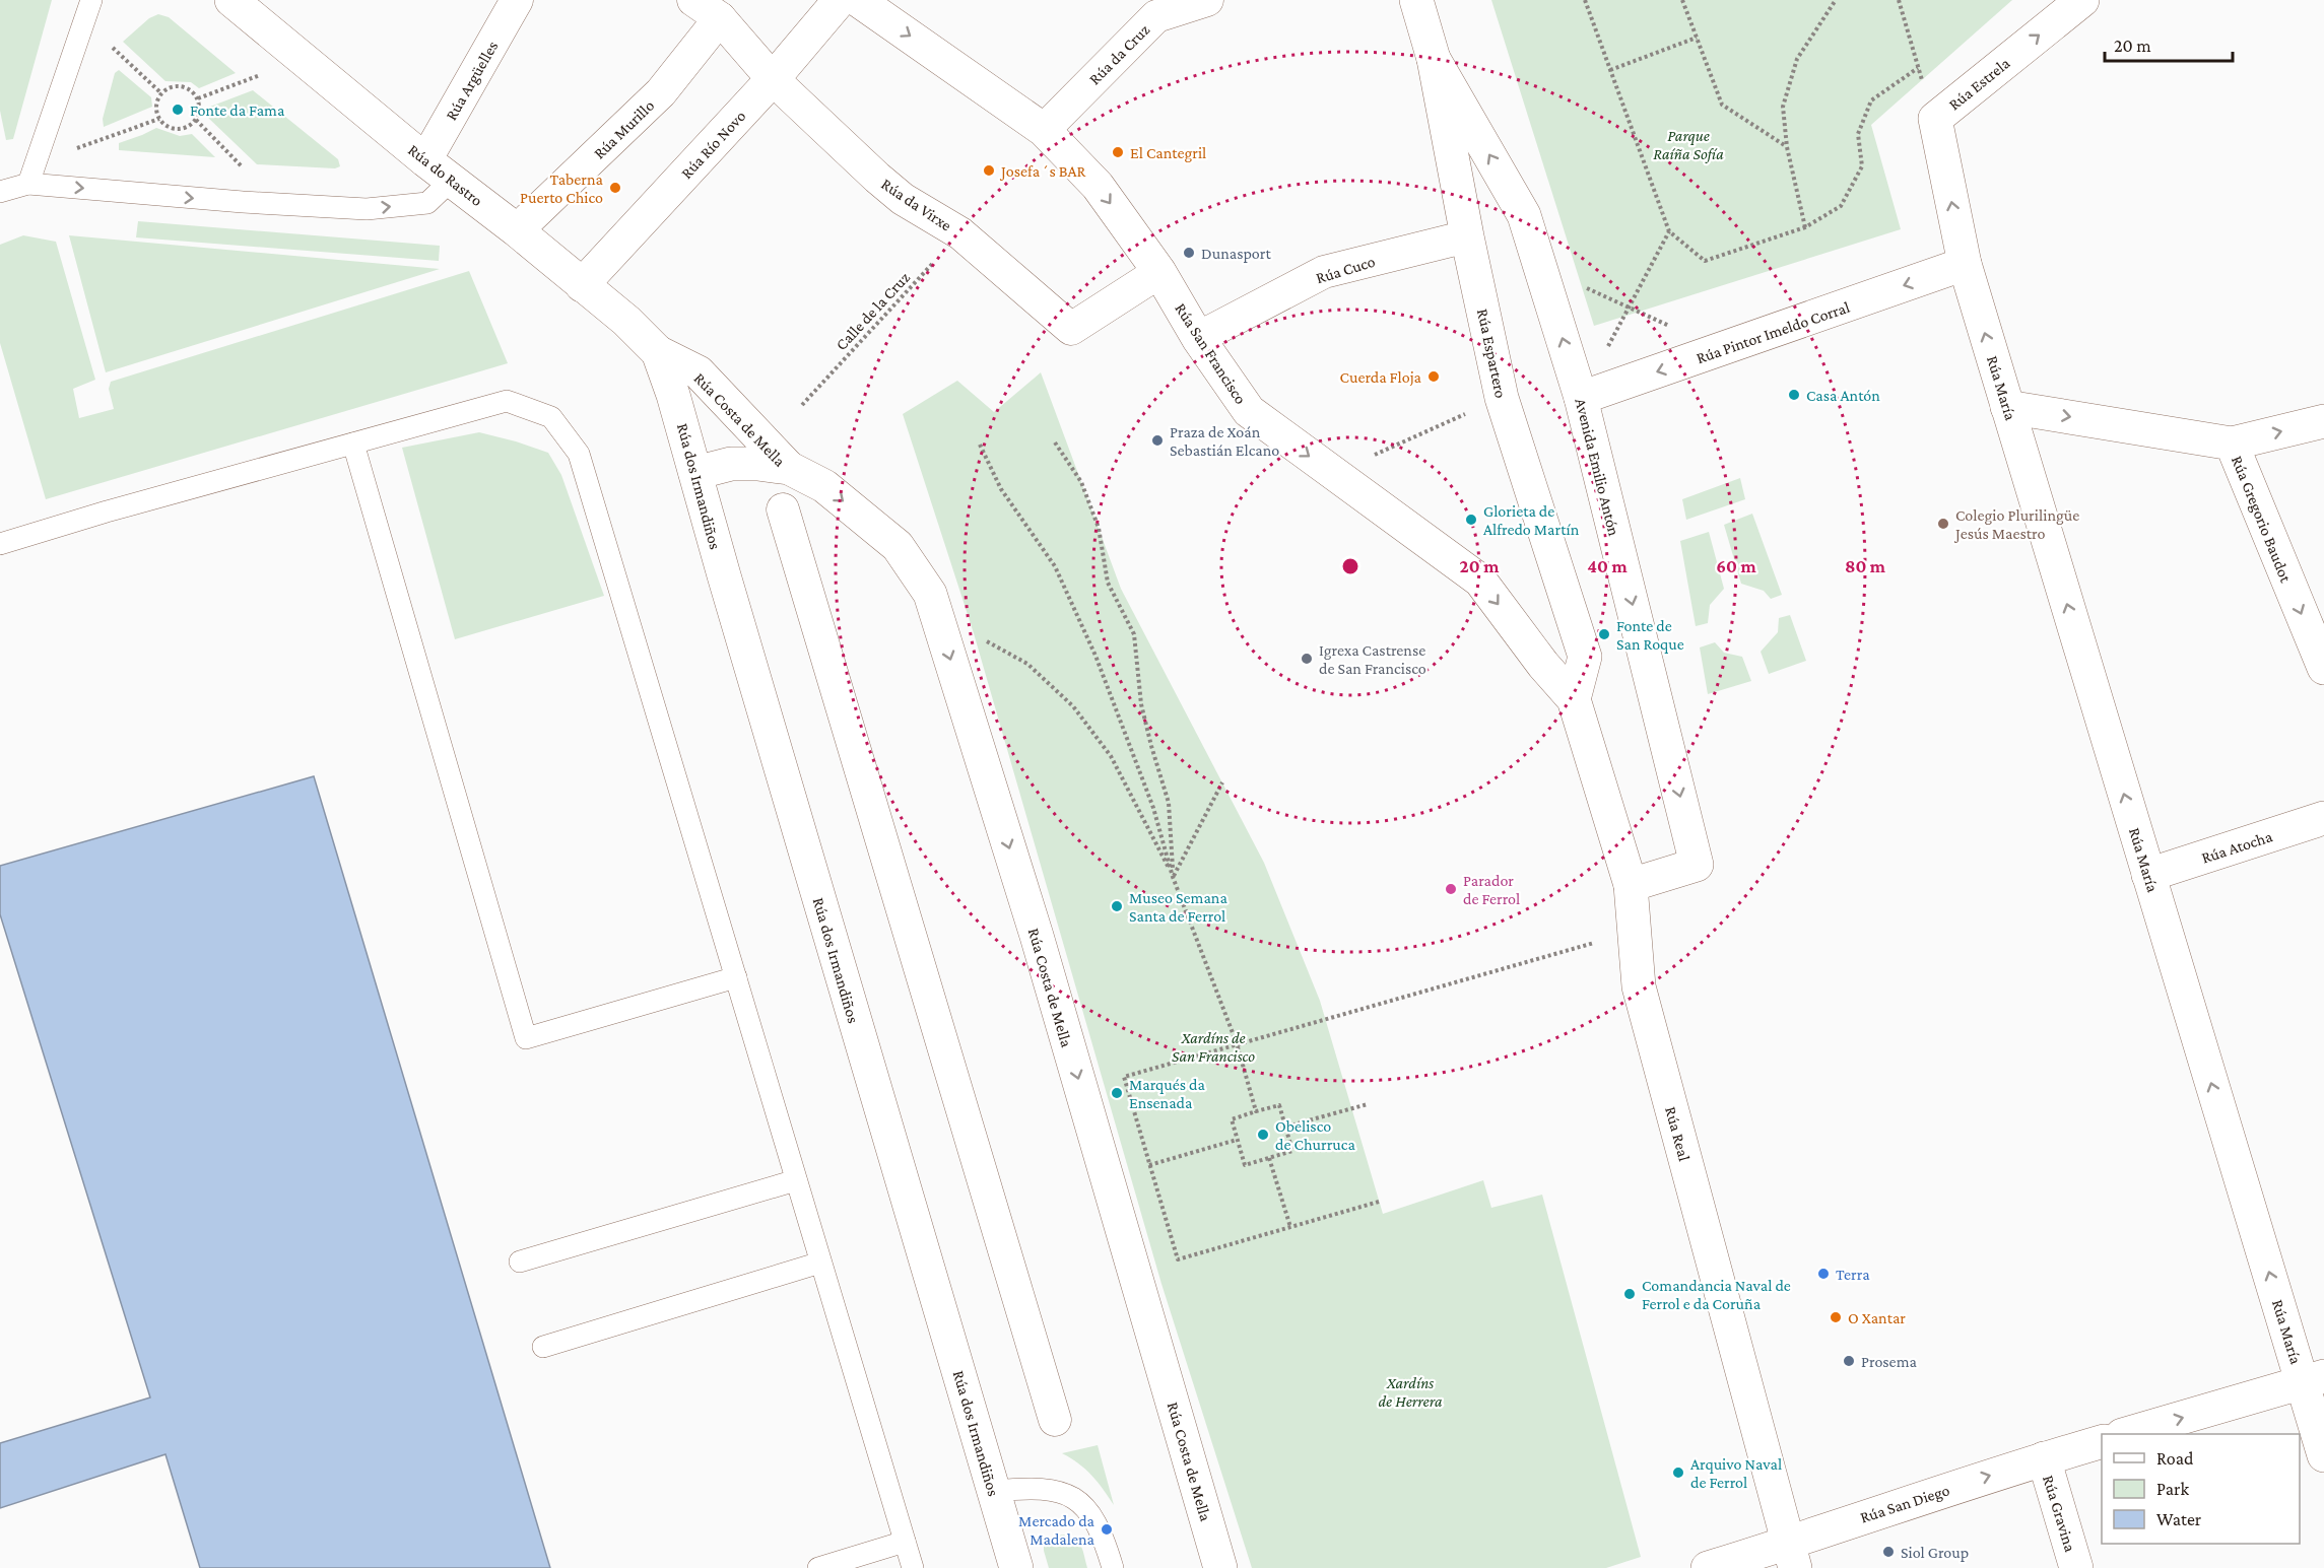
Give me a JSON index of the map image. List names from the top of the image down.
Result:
{
  "streets": {
    "street": [
      "Rúa da Cruz",
      "Rúa Argüelles",
      "Rúa Estrela",
      "Rúa Murillo",
      "Rúa Río Novo",
      "Rúa do Rastro",
      "Rúa da Virxe",
      "Rúa Cuco",
      "Rúa Pintor Imeldo Corral",
      "Rúa San Francisco",
      "Rúa Espartero",
      "Rúa María",
      "Rúa Costa de Mella",
      "Avenida Emilio Antón",
      "Rúa dos Irmandiños",
      "Rúa Gregorio Baudot",
      "Rúa Atocha",
      "Rúa Real",
      "Rúa San Diego",
      "Rúa Gravina"
    ],
    "path": ["Calle de la Cruz"]
  },
  "crossings": [
    ["Rúa da Cruz", "Rúa San Francisco"],
    ["Rúa Argüelles", "Rúa do Rastro"],
    ["Rúa Estrela", "Rúa Pintor Imeldo Corral"],
    ["Rúa Estrela", "Rúa María"],
    ["Rúa Murillo", "Rúa do Rastro"],
    ["Rúa Murillo", "Rúa da Virxe"],
    ["Rúa Río Novo", "Rúa do Rastro"],
    ["Rúa Río Novo", "Rúa da Virxe"],
    ["Rúa do Rastro", "Rúa Costa de Mella"],
    ["Rúa do Rastro", "Rúa dos Irmandiños"],
    ["Rúa da Virxe", "Calle de la Cruz"],
    ["Rúa da Virxe", "Rúa San Francisco"],
    ["Rúa Cuco", "Rúa San Francisco"],
    ["Rúa Cuco", "Rúa Espartero"],
    ["Rúa Pintor Imeldo Corral", "Rúa María"],
    ["Rúa Pintor Imeldo Corral", "Avenida Emilio Antón"],
    ["Rúa San Francisco", "Rúa Espartero"],
    ["Rúa San Francisco", "Rúa Real"],
    ["Rúa Espartero", "Avenida Emilio Antón"],
    ["Rúa Espartero", "Rúa Real"],
    ["Rúa María", "Rúa Gregorio Baudot"],
    ["Rúa María", "Rúa Atocha"],
    ["Rúa Costa de Mella", "Rúa dos Irmandiños"],
    ["Avenida Emilio Antón", "Rúa Real"],
    ["Rúa Real", "Rúa San Diego"],
    ["Rúa San Diego", "Rúa Gravina"]
  ],
  "one_way": [
    "Rúa Estrela",
    "Rúa Pintor Imeldo Corral",
    "Rúa San Francisco",
    "Rúa María",
    "Rúa Gregorio Baudot",
    "Rúa San Diego"
  ],
  "parks": ["Parque Raíña Sofía", "Xardíns de San Francisco", "Xardíns de Herrera"],
  "places": [
    "Fonte da Fama",
    "El Cantegril",
    "Josefa´s BAR",
    "Taberna Puerto Chico",
    "Dunasport",
    "Cuerda Floja",
    "Casa Antón",
    "Praza de Xoán Sebastián Elcano",
    "Glorieta de Alfredo Martín",
    "Colegio Plurilingüe Jesús Maestro",
    "Fonte de San Roque",
    "Igrexa Castrense de San Francisco",
    "Parador de Ferrol",
    "Museo Semana Santa de Ferrol",
    "Marqués da Ensenada",
    "Obelisco de Churruca",
    "Terra",
    "Comandancia Naval de Ferrol e da Coruña",
    "O Xantar",
    "Prosema",
    "Arquivo Naval de Ferrol",
    "Mercado da Madalena",
    "Siol Group"
  ],
  "legend": ["Road", "Park", "Water"],
  "scale_bar": "20 m",
  "rings": [
    "20 m",
    "40 m",
    "60 m",
    "80 m"
  ]
}
